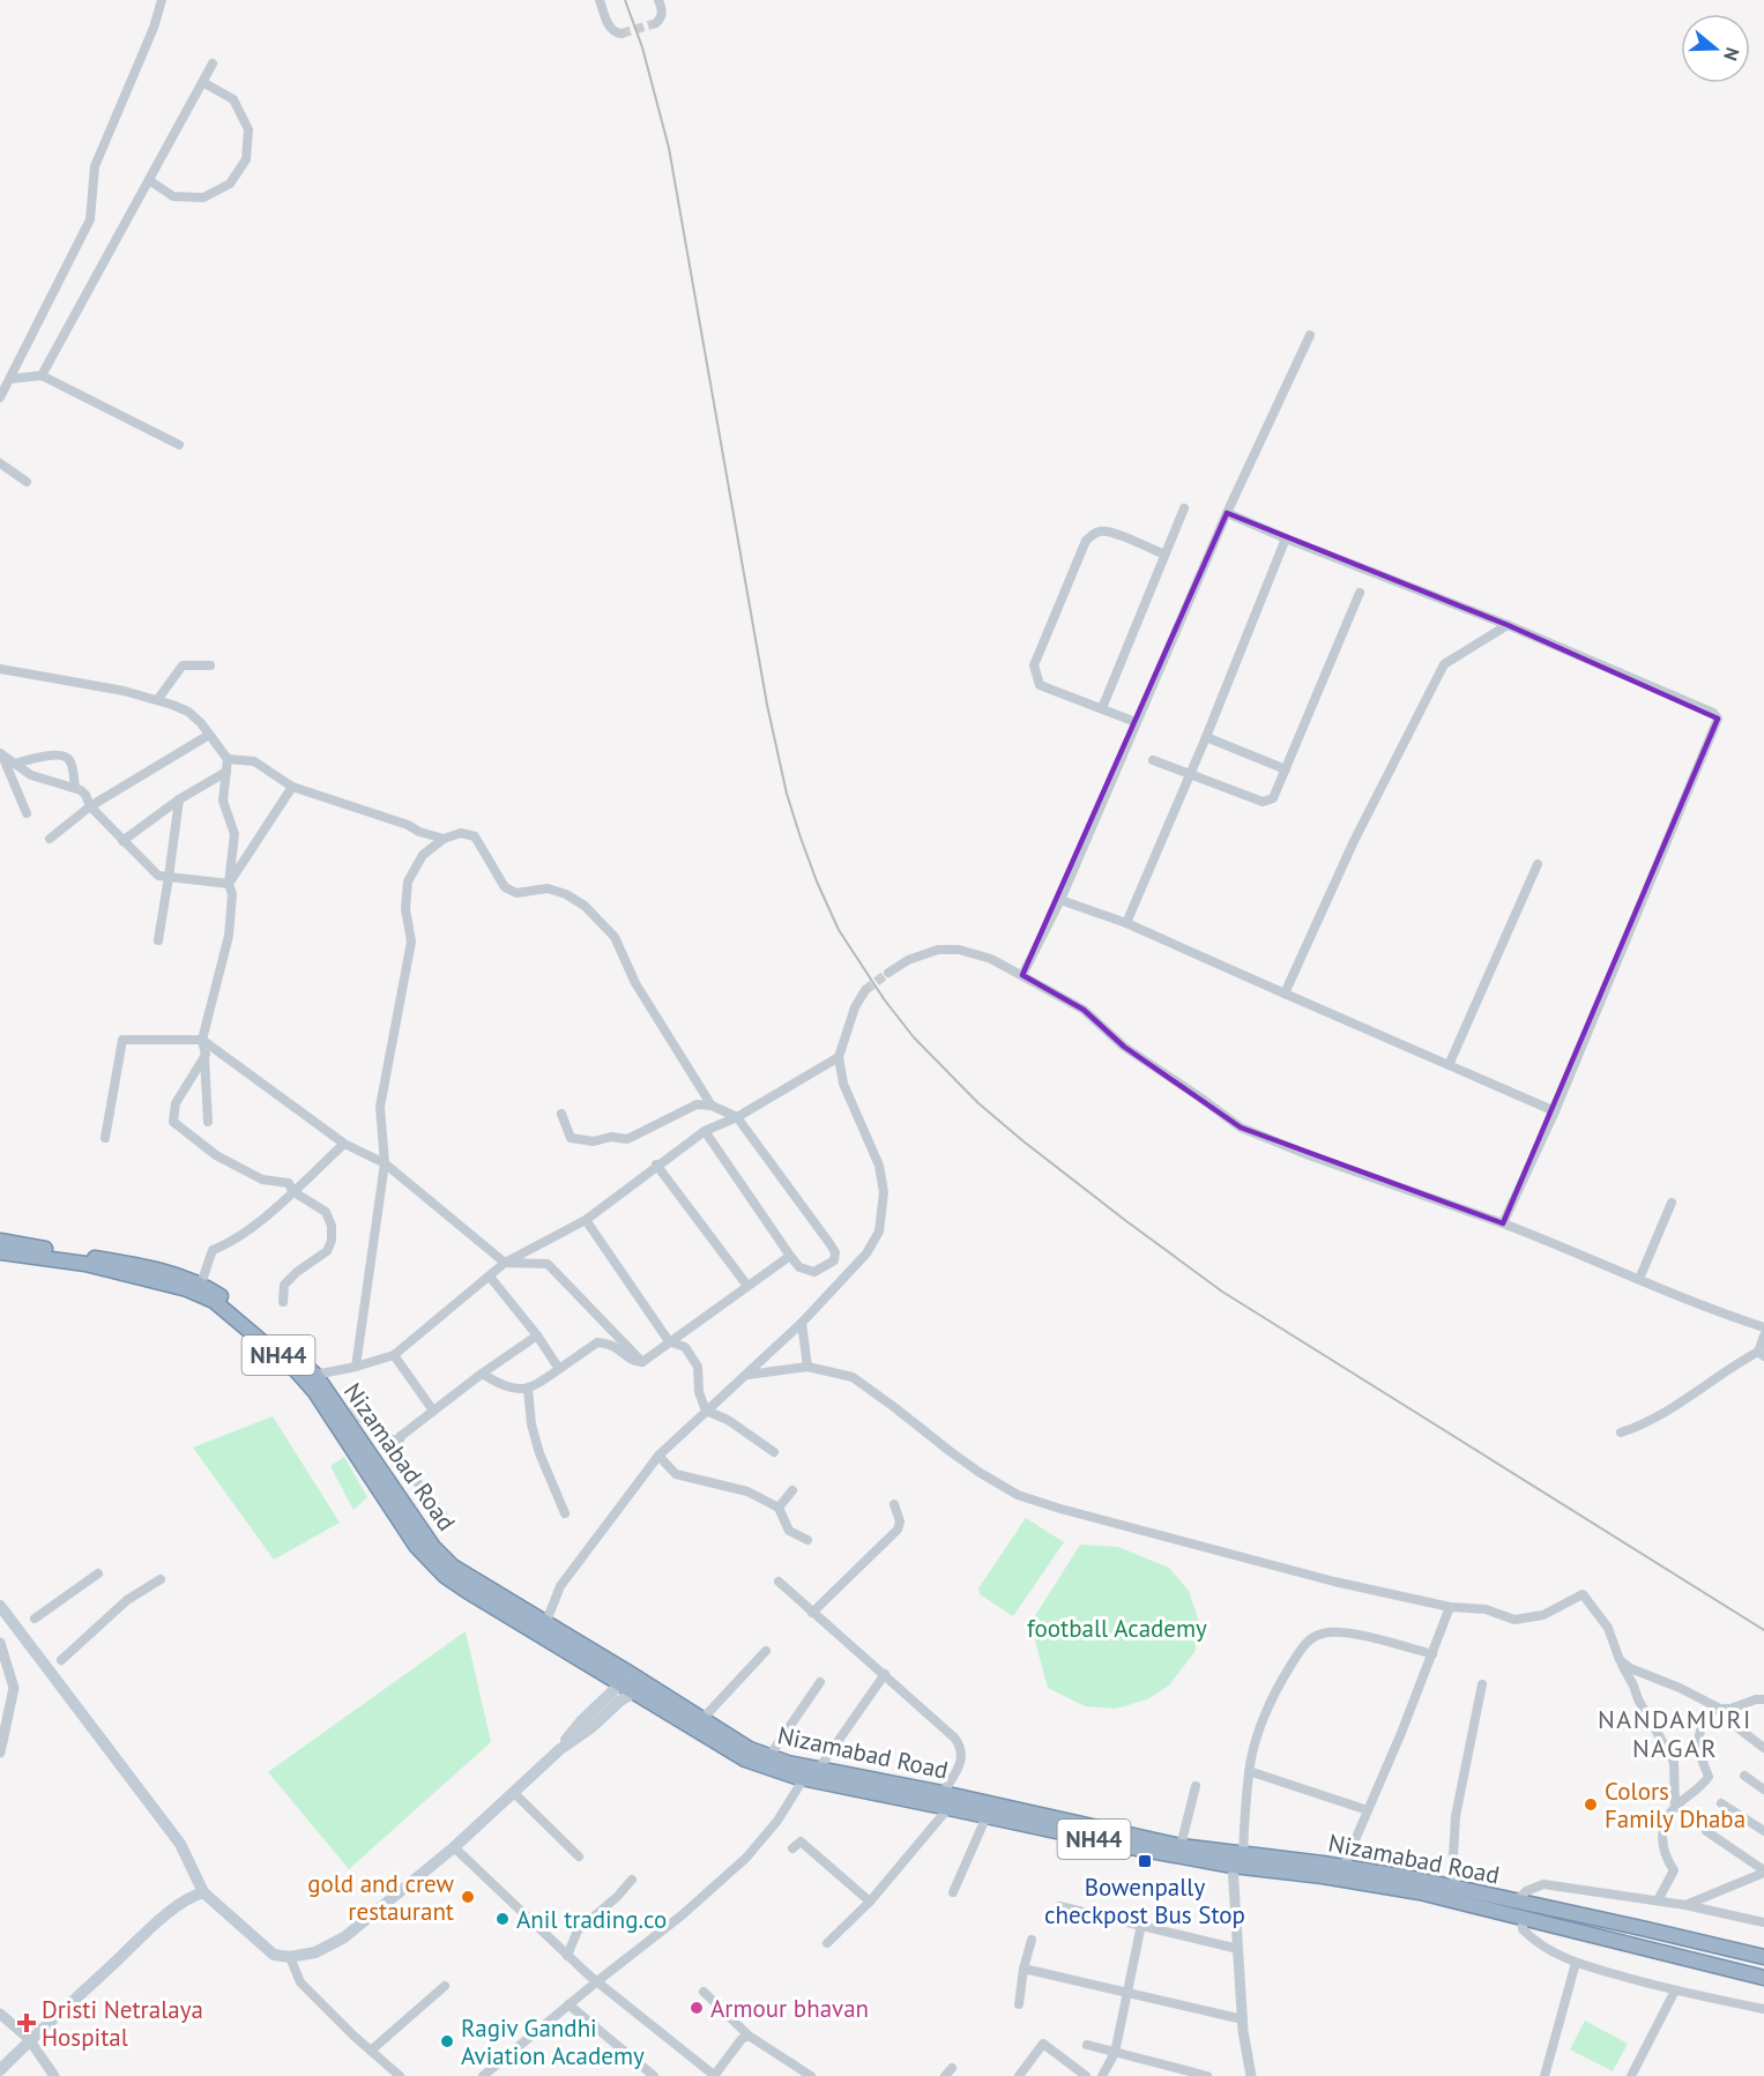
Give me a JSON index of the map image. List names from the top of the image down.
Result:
{
  "streets": {
    "highway": ["NH44", "Nizamabad Road"]
  },
  "districts": ["NANDAMURI NAGAR"],
  "parks": ["football Academy"],
  "places": {
    "other": [
      "Colors Family Dhaba",
      "gold and crew restaurant",
      "Anil trading.co",
      "Armour bhavan",
      "Ragiv Gandhi Aviation Academy"
    ],
    "transit": ["Bowenpally checkpost Bus Stop"],
    "health": ["Dristi Netralaya Hospital"]
  },
  "north": "right"
}
